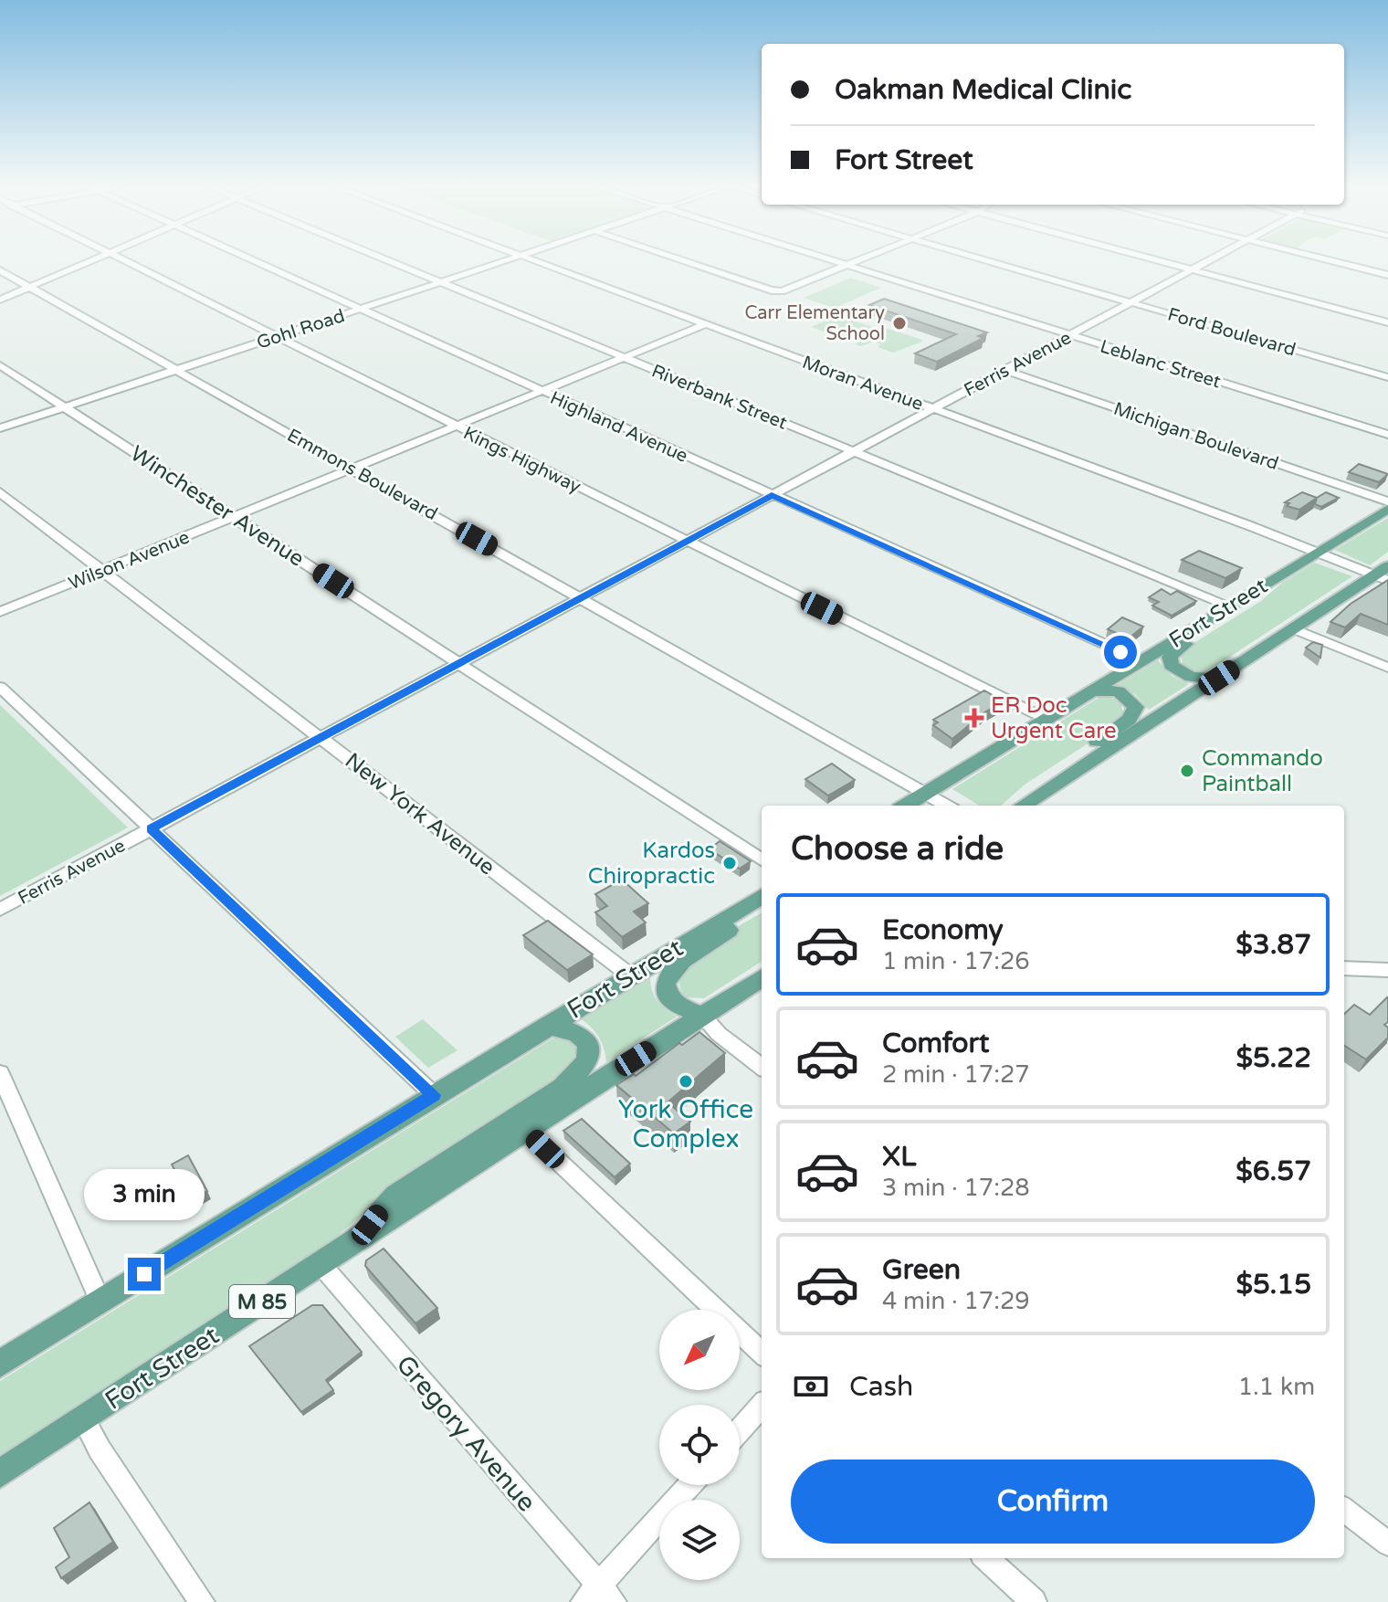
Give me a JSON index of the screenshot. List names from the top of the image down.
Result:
{
  "streets": {
    "main road": ["Fort Street", "M 85"],
    "street": [
      "Gohl Road",
      "Ford Boulevard",
      "Ferris Avenue",
      "Leblanc Street",
      "Moran Avenue",
      "Riverbank Street",
      "Highland Avenue",
      "Michigan Boulevard",
      "Kings Highway",
      "Emmons Boulevard",
      "Winchester Avenue",
      "Wilson Avenue",
      "New York Avenue",
      "Gregory Avenue"
    ]
  },
  "crossings": [
    ["Gohl Road", "Riverbank Street"],
    ["Gohl Road", "Highland Avenue"],
    ["Gohl Road", "Kings Highway"],
    ["Gohl Road", "Emmons Boulevard"],
    ["Gohl Road", "Winchester Avenue"],
    ["Ford Boulevard", "Ferris Avenue"],
    ["Ferris Avenue", "Leblanc Street"],
    ["Ferris Avenue", "Moran Avenue"],
    ["Ferris Avenue", "Riverbank Street"],
    ["Ferris Avenue", "Highland Avenue"],
    ["Ferris Avenue", "Michigan Boulevard"],
    ["Ferris Avenue", "Kings Highway"],
    ["Ferris Avenue", "Emmons Boulevard"],
    ["Ferris Avenue", "Winchester Avenue"],
    ["Ferris Avenue", "New York Avenue"],
    ["Moran Avenue", "Wilson Avenue"],
    ["Moran Avenue", "Fort Street"],
    ["Riverbank Street", "Wilson Avenue"],
    ["Riverbank Street", "Fort Street"],
    ["Highland Avenue", "Wilson Avenue"],
    ["Highland Avenue", "Fort Street"],
    ["Kings Highway", "Wilson Avenue"],
    ["Kings Highway", "Fort Street"],
    ["Emmons Boulevard", "Wilson Avenue"],
    ["Emmons Boulevard", "Fort Street"],
    ["Winchester Avenue", "Wilson Avenue"],
    ["Wilson Avenue", "New York Avenue"],
    ["Fort Street", "New York Avenue"],
    ["Fort Street", "Gregory Avenue"]
  ],
  "places": {
    "other": [
      "Carr Elementary School",
      "Commando Paintball",
      "Kardos Chiropractic",
      "York Office Complex"
    ],
    "health": ["ER Doc Urgent Care"]
  },
  "north": "bottom left",
  "page": {
    "banner": ["Oakman Medical Clinic", "Fort Street"],
    "heading": "Choose a ride",
    "list": [
      {
        "name": "Economy",
        "note": "1 min · 17:26",
        "value": "$3.87"
      },
      {
        "name": "Comfort",
        "note": "2 min · 17:27",
        "value": "$5.22"
      },
      {
        "name": "XL",
        "note": "3 min · 17:28",
        "value": "$6.57"
      },
      {
        "name": "Green",
        "note": "4 min · 17:29",
        "value": "$5.15"
      }
    ],
    "bubble": "3 min",
    "pay": ["Cash", "1.1 km"],
    "buttons": "Confirm"
  }
}
